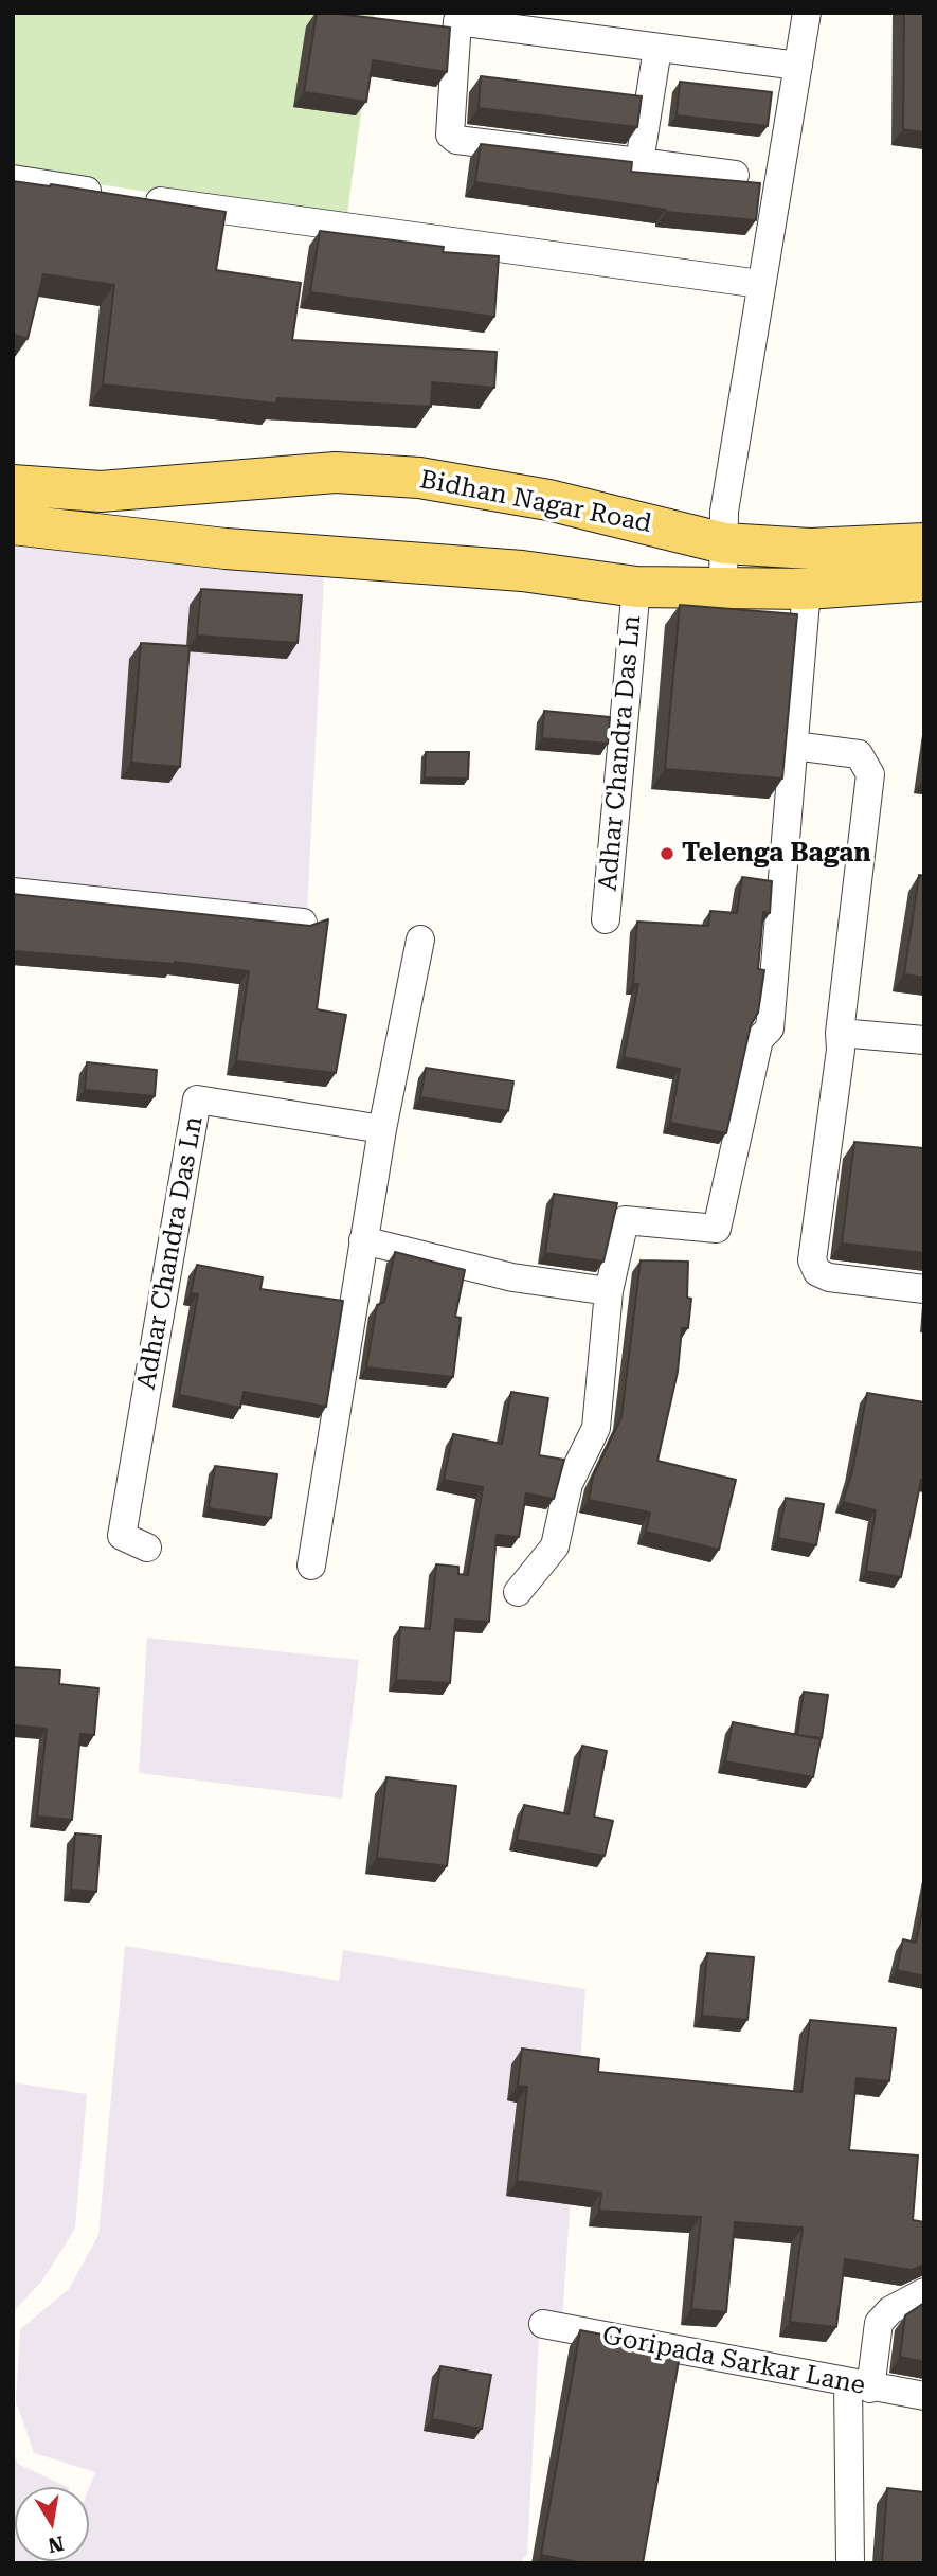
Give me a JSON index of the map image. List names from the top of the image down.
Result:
{
  "streets": {
    "main road": ["Bidhan Nagar Road"],
    "street": ["Adhar Chandra Das Ln", "Goripada Sarkar Lane"]
  },
  "places": ["Telenga Bagan"],
  "north": "bottom"
}
